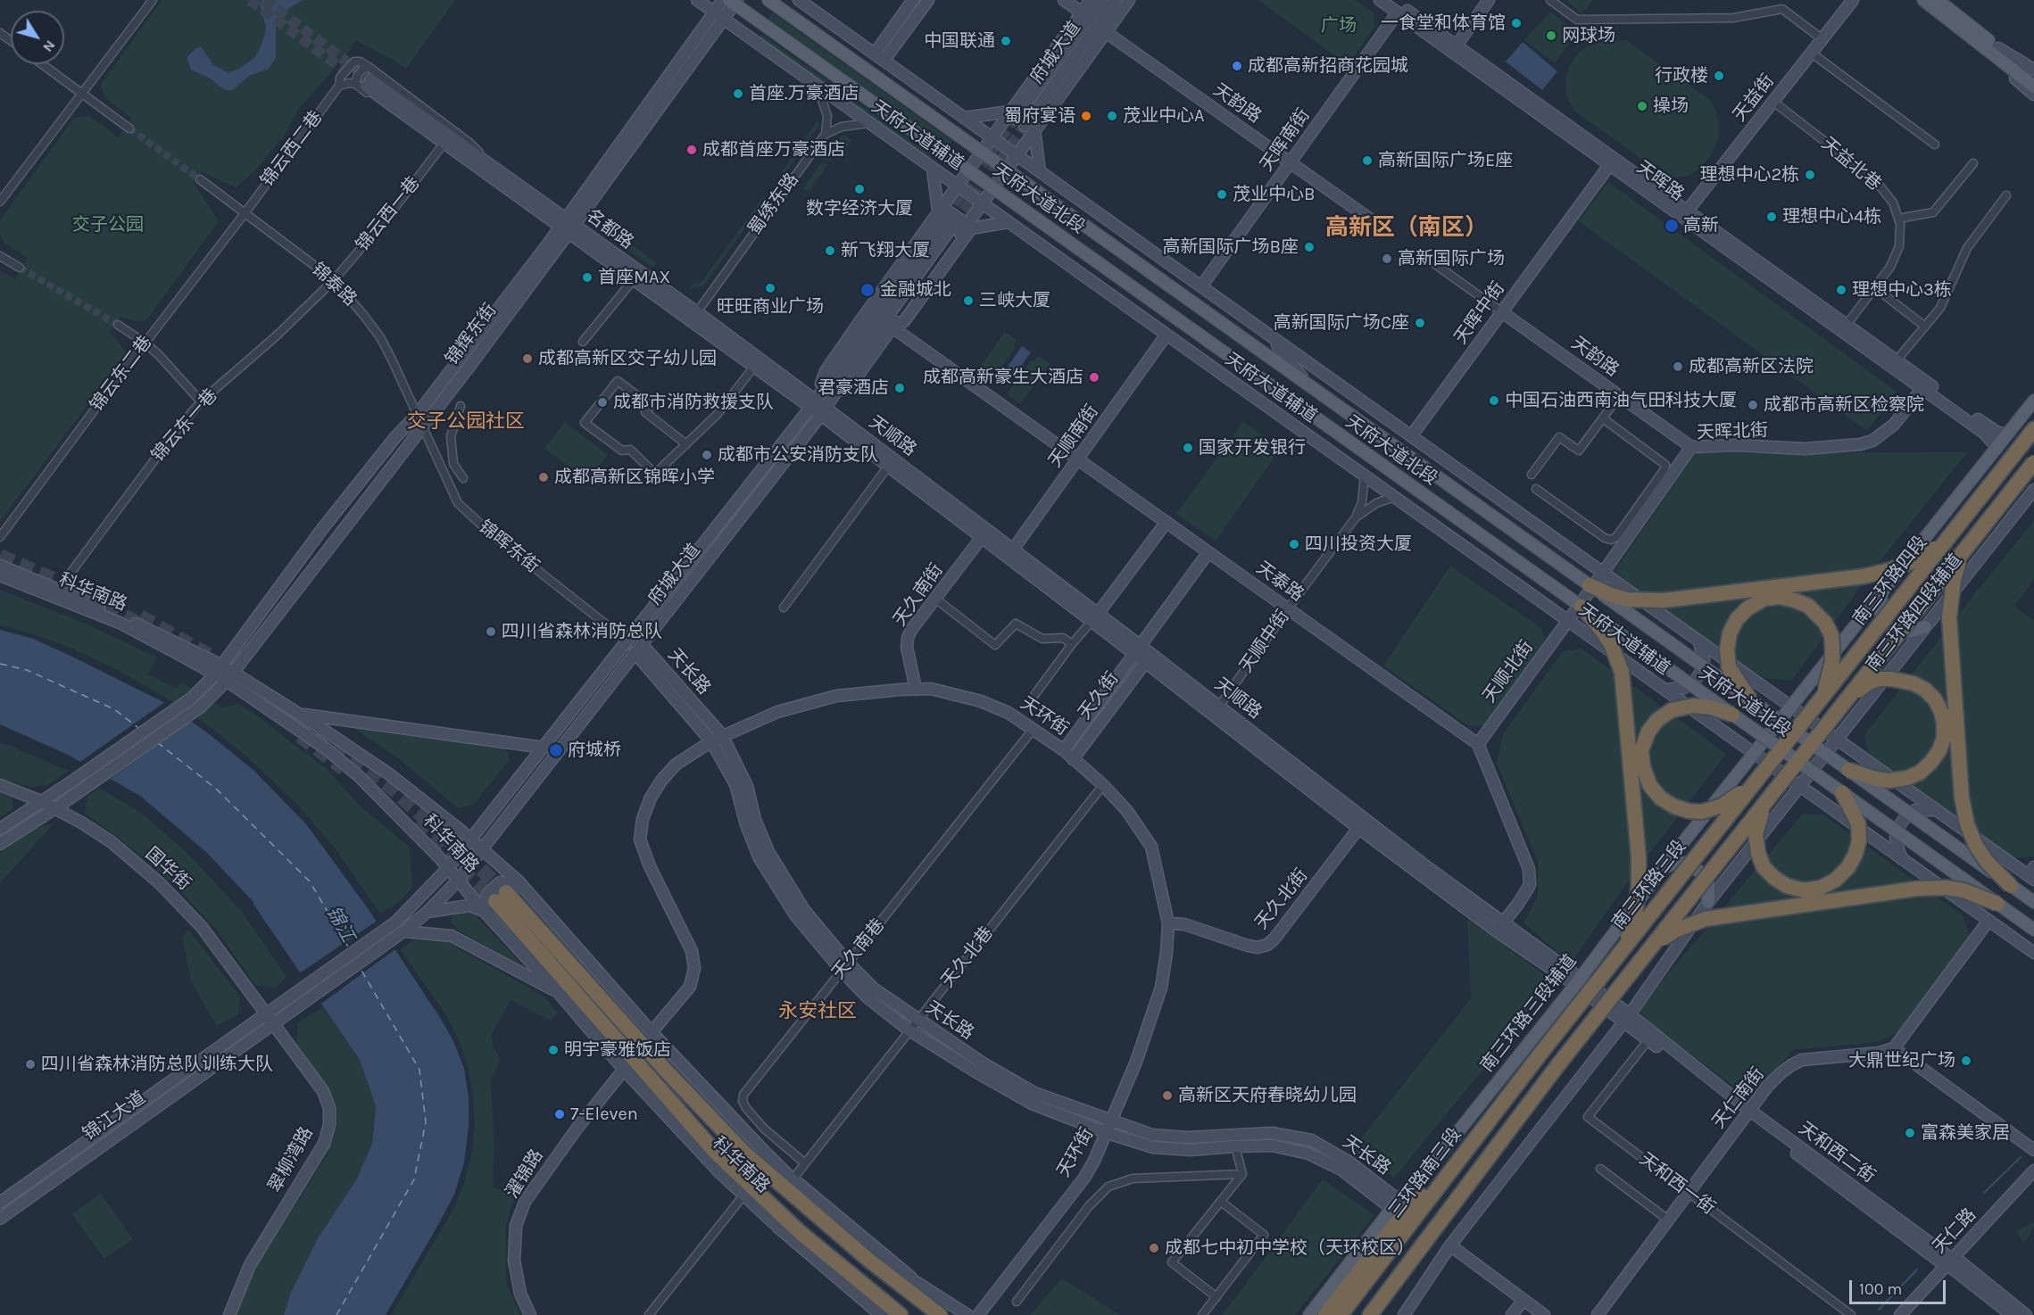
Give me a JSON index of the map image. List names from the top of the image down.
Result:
{
  "streets": {
    "highway": [
      "南三环路四段",
      "科华南路",
      "南三环路三段",
      "三环路南三段"
    ],
    "main road": ["天府大道北段", "南三环路三段辅道"],
    "street": [
      "府城大道",
      "天益街",
      "天韵路",
      "天府大道辅道",
      "天晖南街",
      "锦云西二巷",
      "天益北巷",
      "天晖路",
      "蜀绣东路",
      "锦云西一巷",
      "名都路",
      "锦泰路",
      "天晖中街",
      "锦辉东街",
      "锦云东二巷",
      "锦云东一巷",
      "天晖北街",
      "天顺路",
      "天顺南街",
      "锦晖东街",
      "天泰路",
      "天久南街",
      "南三环路四段辅道",
      "天顺中街",
      "天长路",
      "天顺北街",
      "天久街",
      "天环街",
      "国华街",
      "天久北街",
      "天久南巷",
      "天久北巷",
      "天仁南街",
      "锦江大道",
      "天和西二街",
      "翠柳湾路",
      "濯锦路",
      "天和西一街",
      "天仁路"
    ]
  },
  "crossings": [
    ["府城大道", "名都路"],
    ["府城大道", "天顺路"],
    ["府城大道", "锦晖东街"],
    ["府城大道", "科华南路"],
    ["府城大道", "天长路"],
    ["府城大道", "锦江大道"],
    ["天益街", "天益北巷"],
    ["天益街", "天晖路"],
    ["天韵路", "天晖南街"],
    ["天韵路", "天晖中街"],
    ["天韵路", "天晖北街"],
    ["天府大道辅道", "锦辉东街"],
    ["天府大道辅道", "天晖北街"],
    ["天府大道辅道", "天顺南街"],
    ["天府大道辅道", "南三环路四段辅道"],
    ["天府大道辅道", "天顺北街"],
    ["天府大道辅道", "南三环路三段辅道"],
    ["天晖南街", "天晖路"],
    ["锦云西二巷", "锦泰路"],
    ["锦云西二巷", "锦云东二巷"],
    ["天益北巷", "天晖路"],
    ["天晖路", "天晖中街"],
    ["天晖路", "天晖北街"],
    ["天晖路", "南三环路三段辅道"],
    ["天府大道北段", "锦辉东街"],
    ["蜀绣东路", "名都路"],
    ["锦云西一巷", "锦泰路"],
    ["锦云西一巷", "锦云东一巷"],
    ["名都路", "锦辉东街"],
    ["名都路", "天顺路"],
    ["锦泰路", "锦辉东街"],
    ["锦泰路", "锦云东二巷"],
    ["锦泰路", "锦云东一巷"],
    ["锦泰路", "锦晖东街"],
    ["锦辉东街", "锦晖东街"],
    ["锦辉东街", "科华南路"],
    ["锦云东一巷", "科华南路"],
    ["天晖北街", "天顺北街"],
    ["天顺路", "天顺南街"],
    ["天顺路", "天久南街"],
    ["天顺路", "天顺中街"],
    ["天顺路", "天久街"],
    ["天顺路", "天久北街"],
    ["天顺路", "南三环路三段辅道"],
    ["天顺路", "天和西二街"],
    ["天顺南街", "天泰路"],
    ["南三环路四段", "南三环路三段"],
    ["天泰路", "天顺中街"],
    ["天泰路", "天顺北街"],
    ["天泰路", "天久街"],
    ["科华南路", "天环街"],
    ["科华南路", "天久北巷"],
    ["科华南路", "濯锦路"],
    ["天久南街", "天环街"],
    ["天长路", "天环街"],
    ["天长路", "天久南巷"],
    ["天长路", "天久北巷"],
    ["天长路", "南三环路三段辅道"],
    ["天久街", "天环街"],
    ["天环街", "天久北街"],
    ["天环街", "天久南巷"],
    ["天环街", "天久北巷"],
    ["国华街", "锦江大道"],
    ["国华街", "翠柳湾路"],
    ["南三环路三段", "三环路南三段"],
    ["天久南巷", "天久北巷"],
    ["天仁南街", "天和西二街"],
    ["天仁南街", "天和西一街"],
    ["锦江大道", "翠柳湾路"],
    ["天和西二街", "天和西一街"],
    ["天和西二街", "天仁路"]
  ],
  "districts": ["高新区（南区）", "交子公园社区", "永安社区"],
  "water": ["锦江"],
  "parks": ["广场", "交子公园"],
  "places": [
    "一食堂和体育馆",
    "网球场",
    "中国联通",
    "成都高新招商花园城",
    "行政楼",
    "首座.万豪酒店",
    "操场",
    "蜀府宴语",
    "茂业中心A",
    "成都首座万豪酒店",
    "高新国际广场E座",
    "理想中心2栋",
    "数字经济大厦",
    "茂业中心B",
    "理想中心4栋",
    "高新",
    "高新国际广场B座",
    "新飞翔大厦",
    "高新国际广场",
    "首座MAX",
    "旺旺商业广场",
    "金融城北",
    "理想中心3栋",
    "三峡大厦",
    "高新国际广场C座",
    "成都高新区交子幼儿园",
    "成都高新区法院",
    "成都高新豪生大酒店",
    "君豪酒店",
    "中国石油西南油气田科技大厦",
    "成都市消防救援支队",
    "成都市高新区检察院",
    "国家开发银行",
    "成都市公安消防支队",
    "成都高新区锦晖小学",
    "四川投资大厦",
    "四川省森林消防总队",
    "府城桥",
    "明宇豪雅饭店",
    "大鼎世纪广场",
    "四川省森林消防总队训练大队",
    "高新区天府春晓幼儿园",
    "7-Eleven",
    "富森美家居",
    "成都七中初中学校（天环校区）"
  ],
  "scale_bar": "100 m",
  "north": "bottom right"
}
